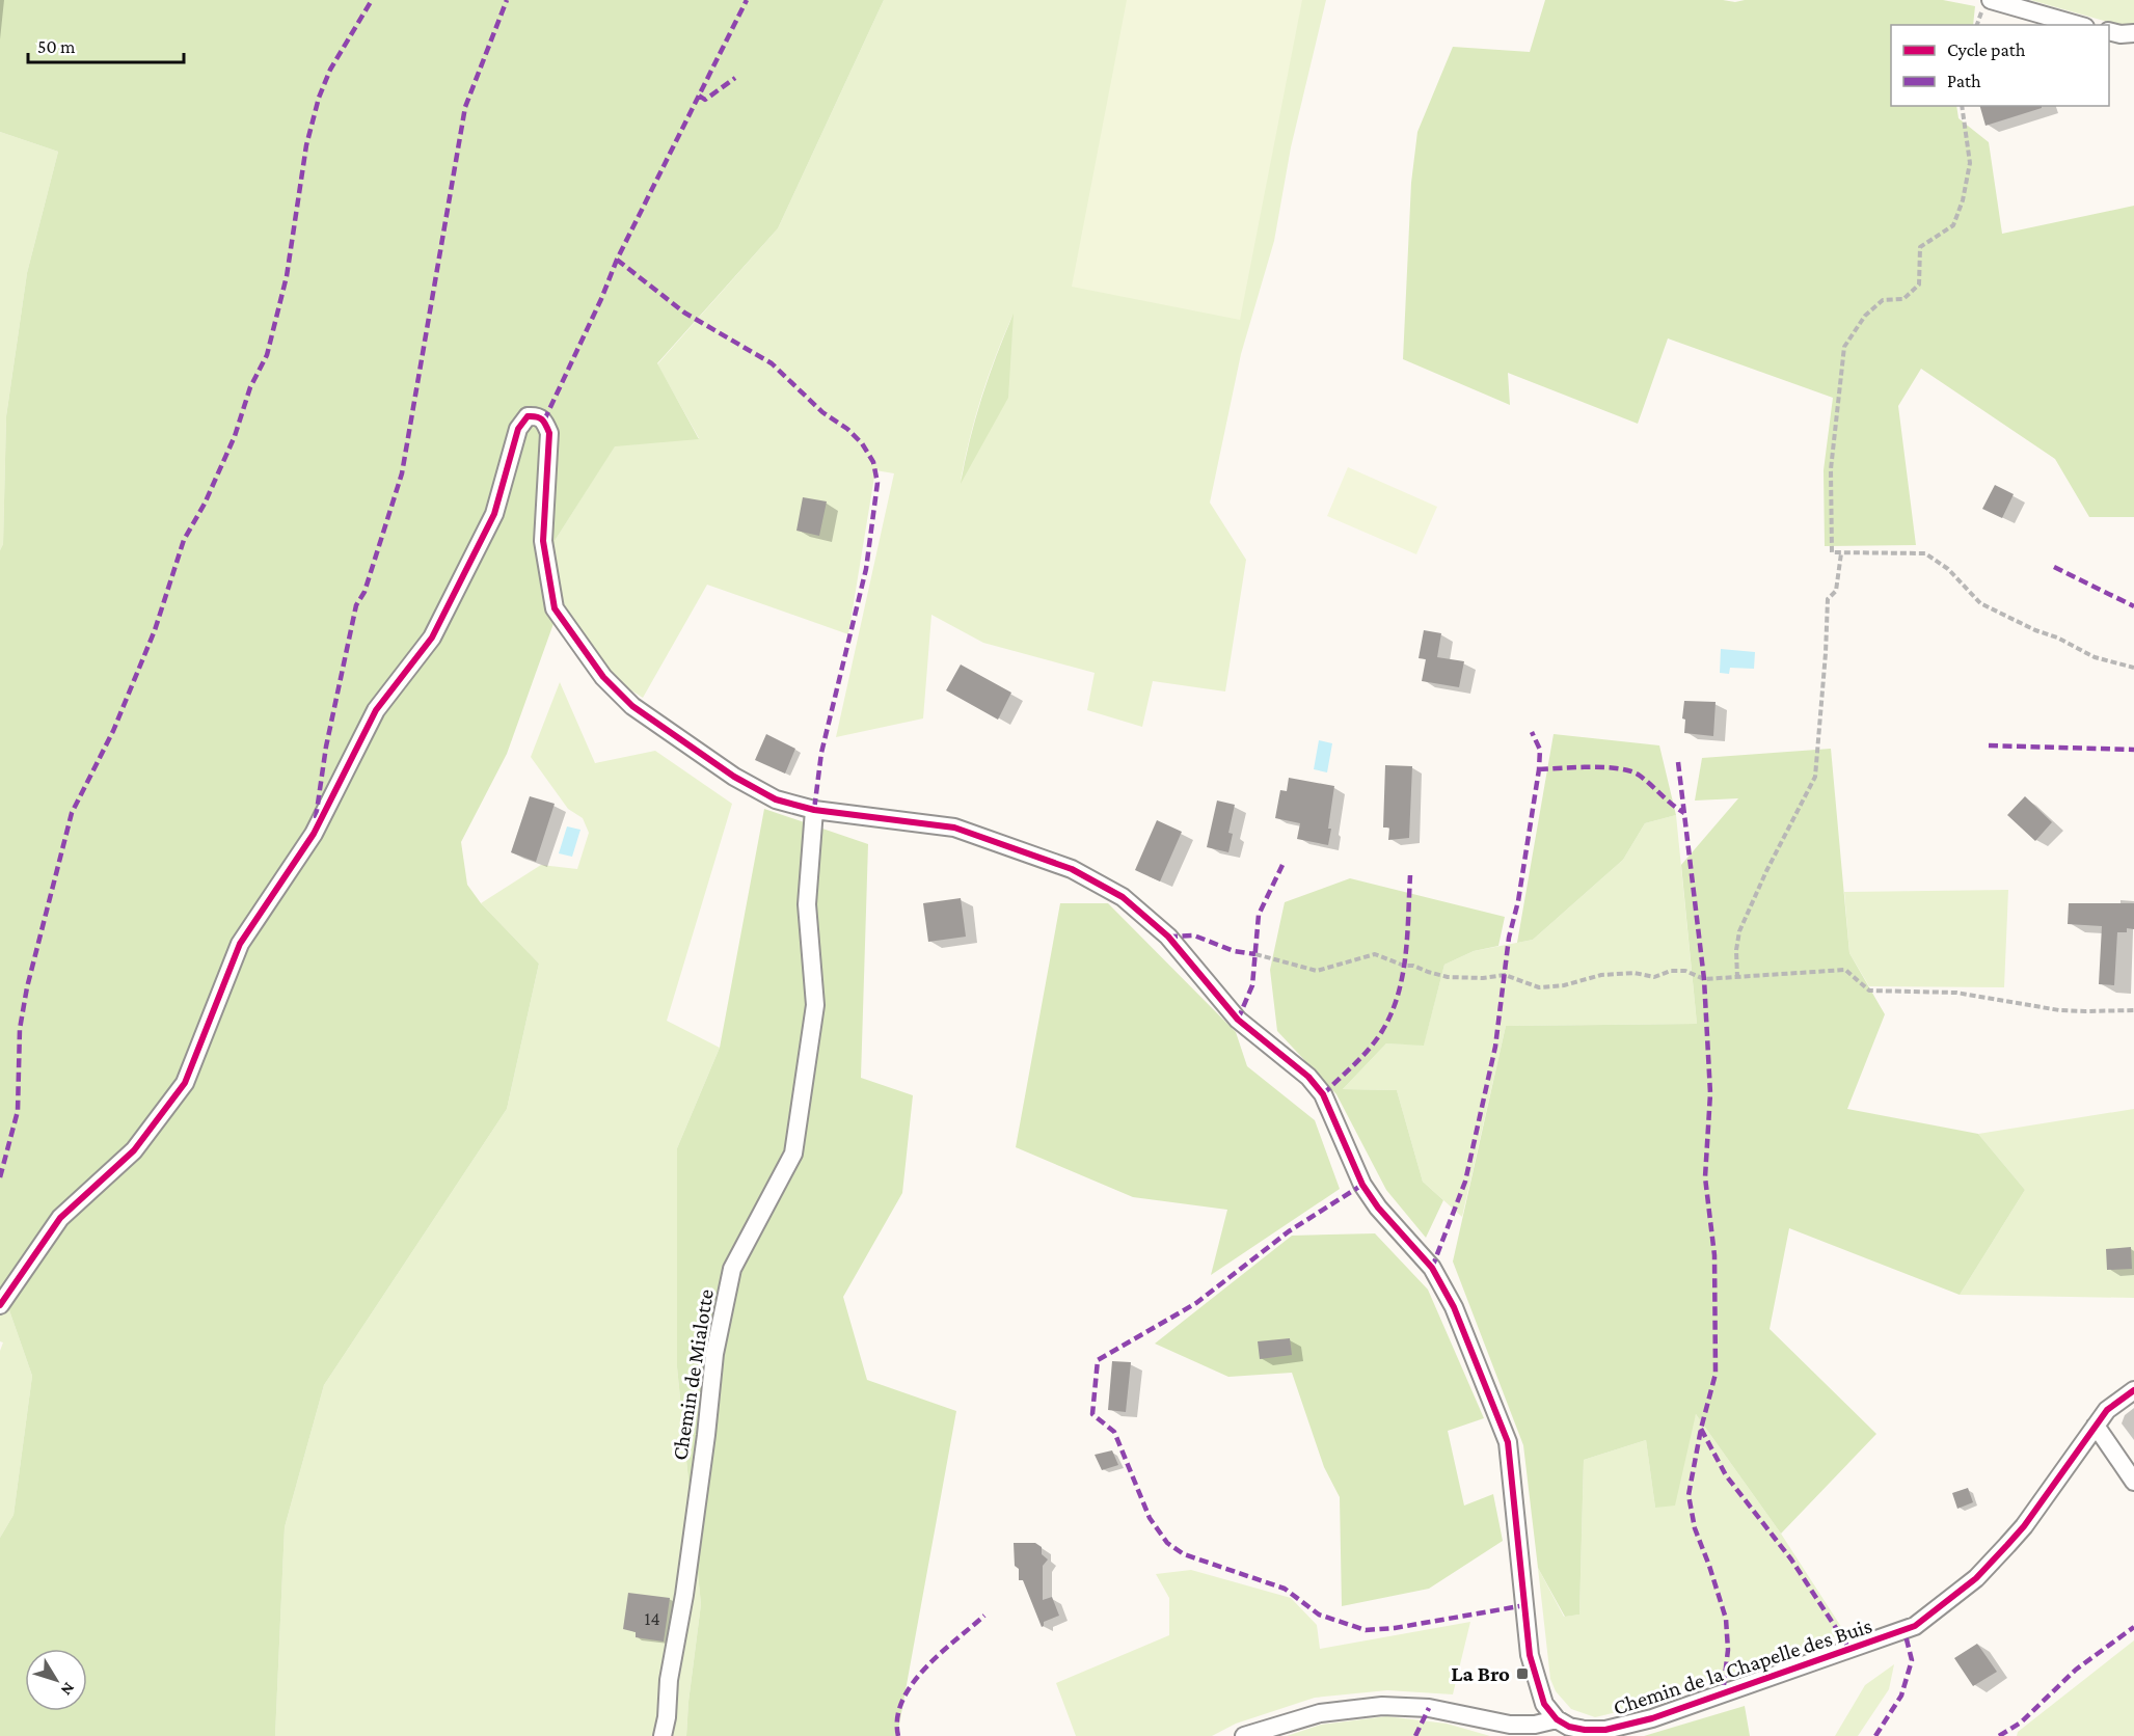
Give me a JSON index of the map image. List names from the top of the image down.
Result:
{
  "streets": {
    "street": ["Chemin de Mialotte", "Chemin de la Chapelle des Buis"]
  },
  "places": {
    "transit": ["La Bro"]
  },
  "house_numbers": ["14"],
  "legend": ["Cycle path", "Path"],
  "scale_bar": "50 m",
  "north": "bottom right"
}
